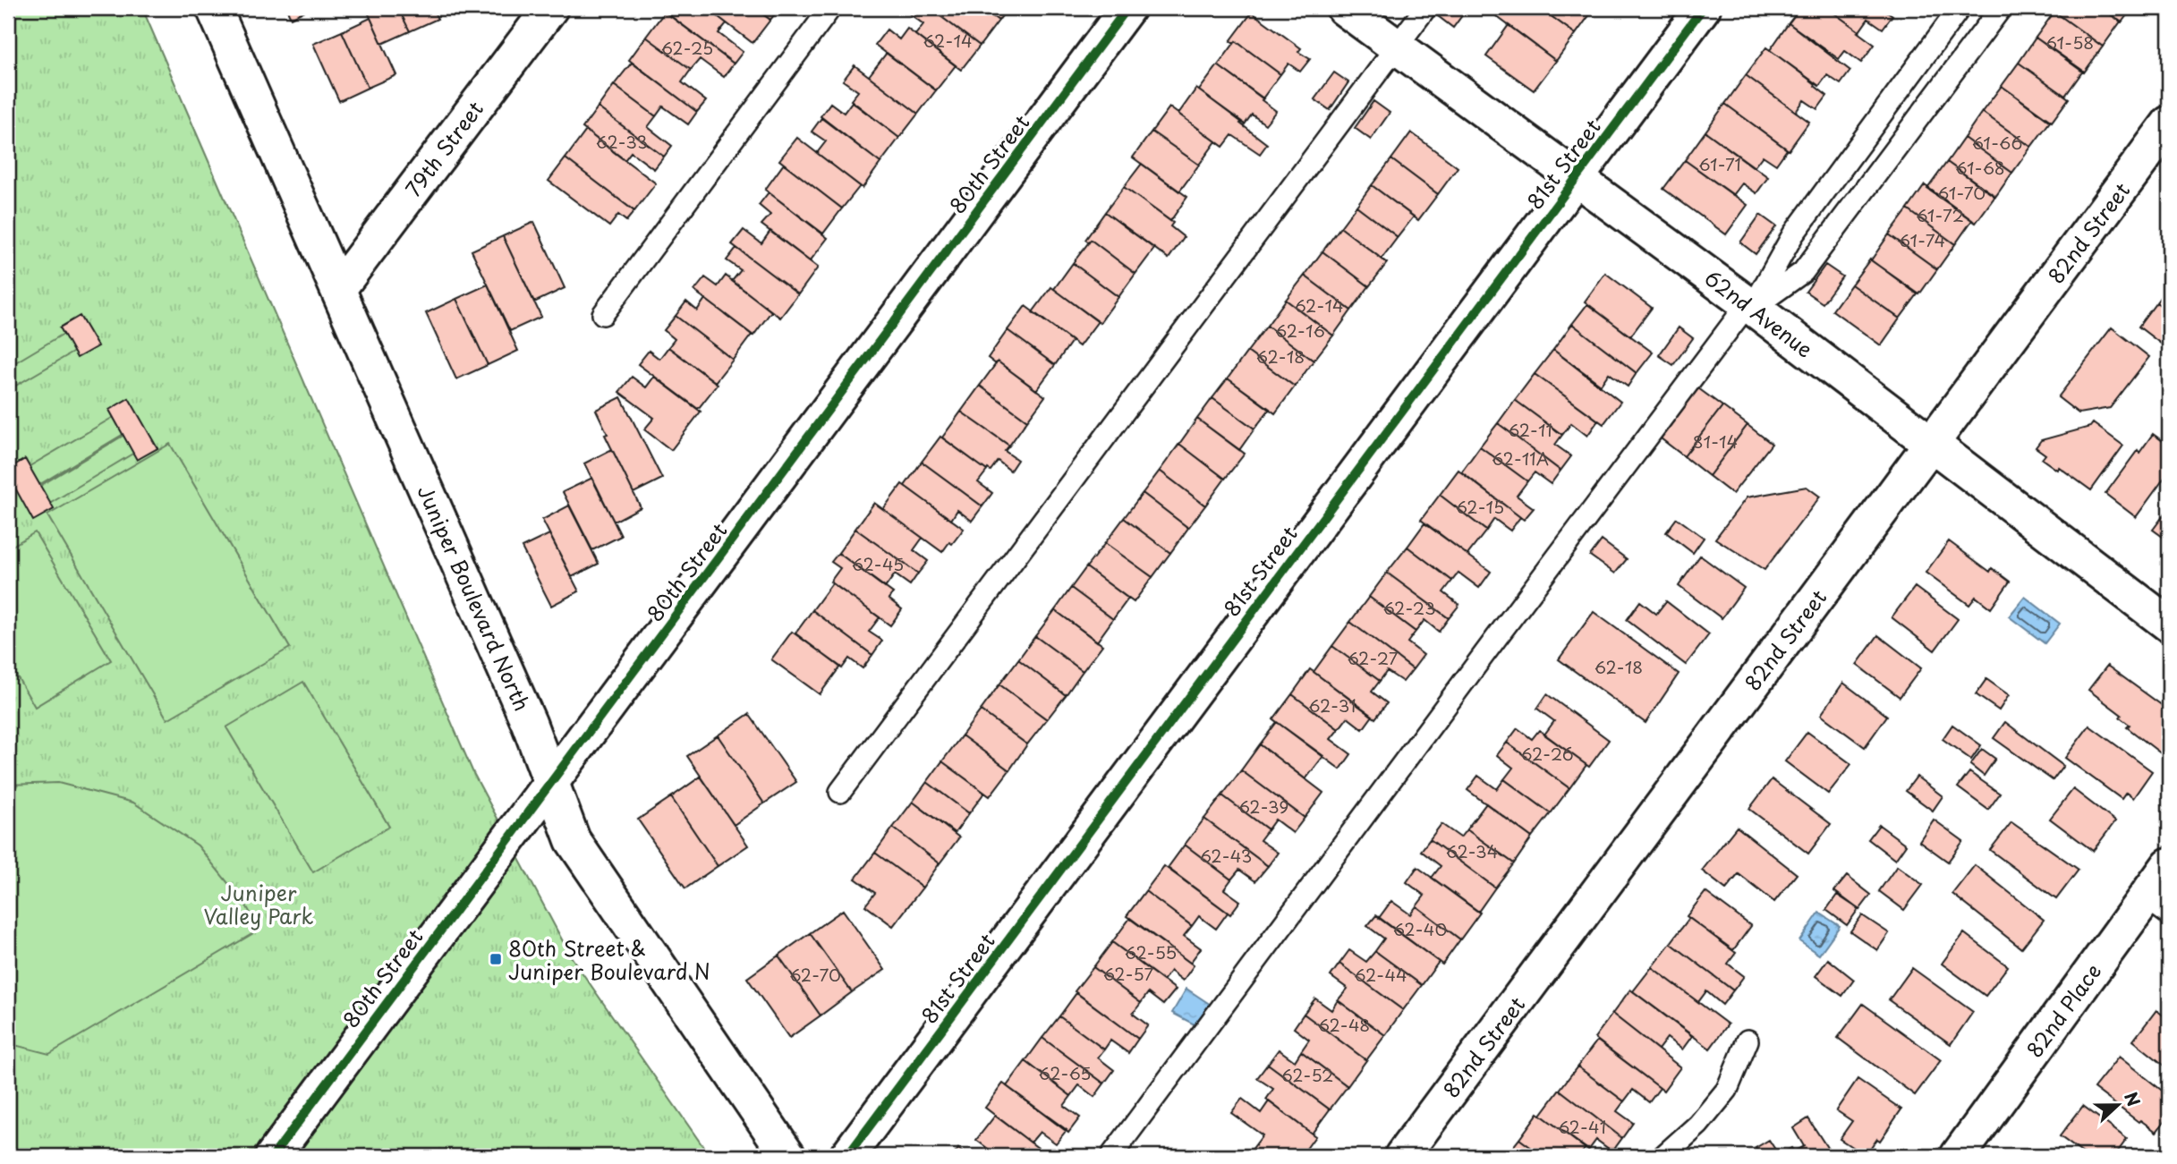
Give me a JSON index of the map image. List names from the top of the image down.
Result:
{
  "streets": {
    "street": [
      "79th Street",
      "80th Street",
      "81st Street",
      "82nd Street",
      "62nd Avenue",
      "Juniper Boulevard North",
      "82nd Place"
    ]
  },
  "crossings": [
    ["79th Street", "Juniper Boulevard North"],
    ["80th Street", "Juniper Boulevard North"],
    ["81st Street", "62nd Avenue"],
    ["82nd Street", "62nd Avenue"]
  ],
  "parks": ["Juniper Valley Park"],
  "places": {
    "transit": ["80th Street & Juniper Boulevard N"]
  },
  "house_numbers": [
    "62-14",
    "61-58",
    "62-25",
    "62-33",
    "61-66",
    "61-71",
    "61-68",
    "61-70",
    "61-72",
    "61-74",
    "62-14",
    "62-16",
    "62-18",
    "62-11",
    "81-14",
    "62-11A",
    "62-15",
    "62-45",
    "62-23",
    "62-27",
    "62-18",
    "62-31",
    "62-26",
    "62-39",
    "62-34",
    "62-43",
    "62-40",
    "62-55",
    "62-57",
    "62-70",
    "62-44",
    "62-48",
    "62-65",
    "62-52",
    "62-41"
  ],
  "north": "right"
}
